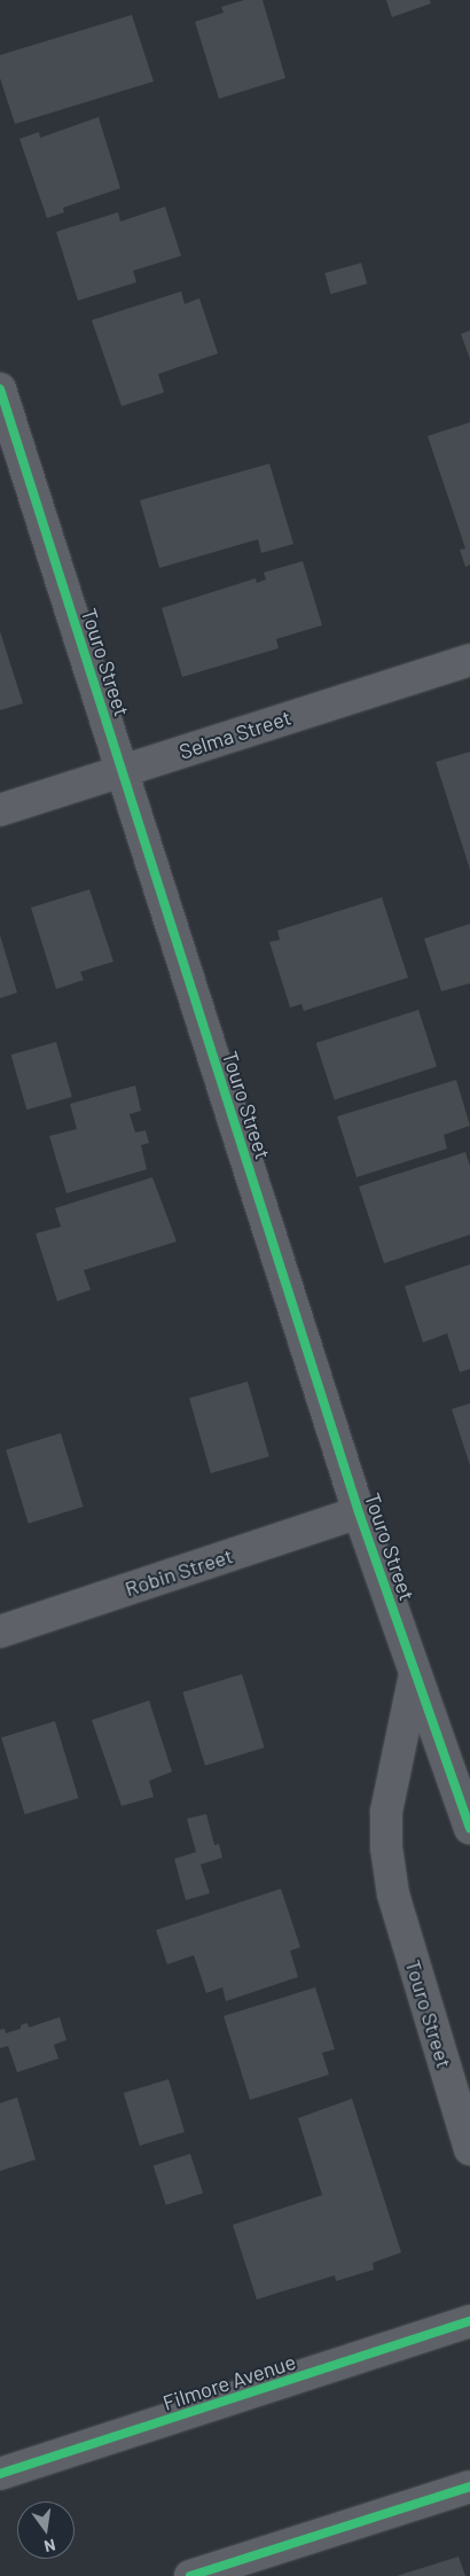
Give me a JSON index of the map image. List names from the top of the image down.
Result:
{
  "streets": {
    "street": [
      "Touro Street",
      "Selma Street",
      "Robin Street",
      "Filmore Avenue"
    ]
  },
  "crossings": [
    ["Touro Street", "Selma Street"],
    ["Touro Street", "Robin Street"]
  ],
  "north": "bottom"
}
